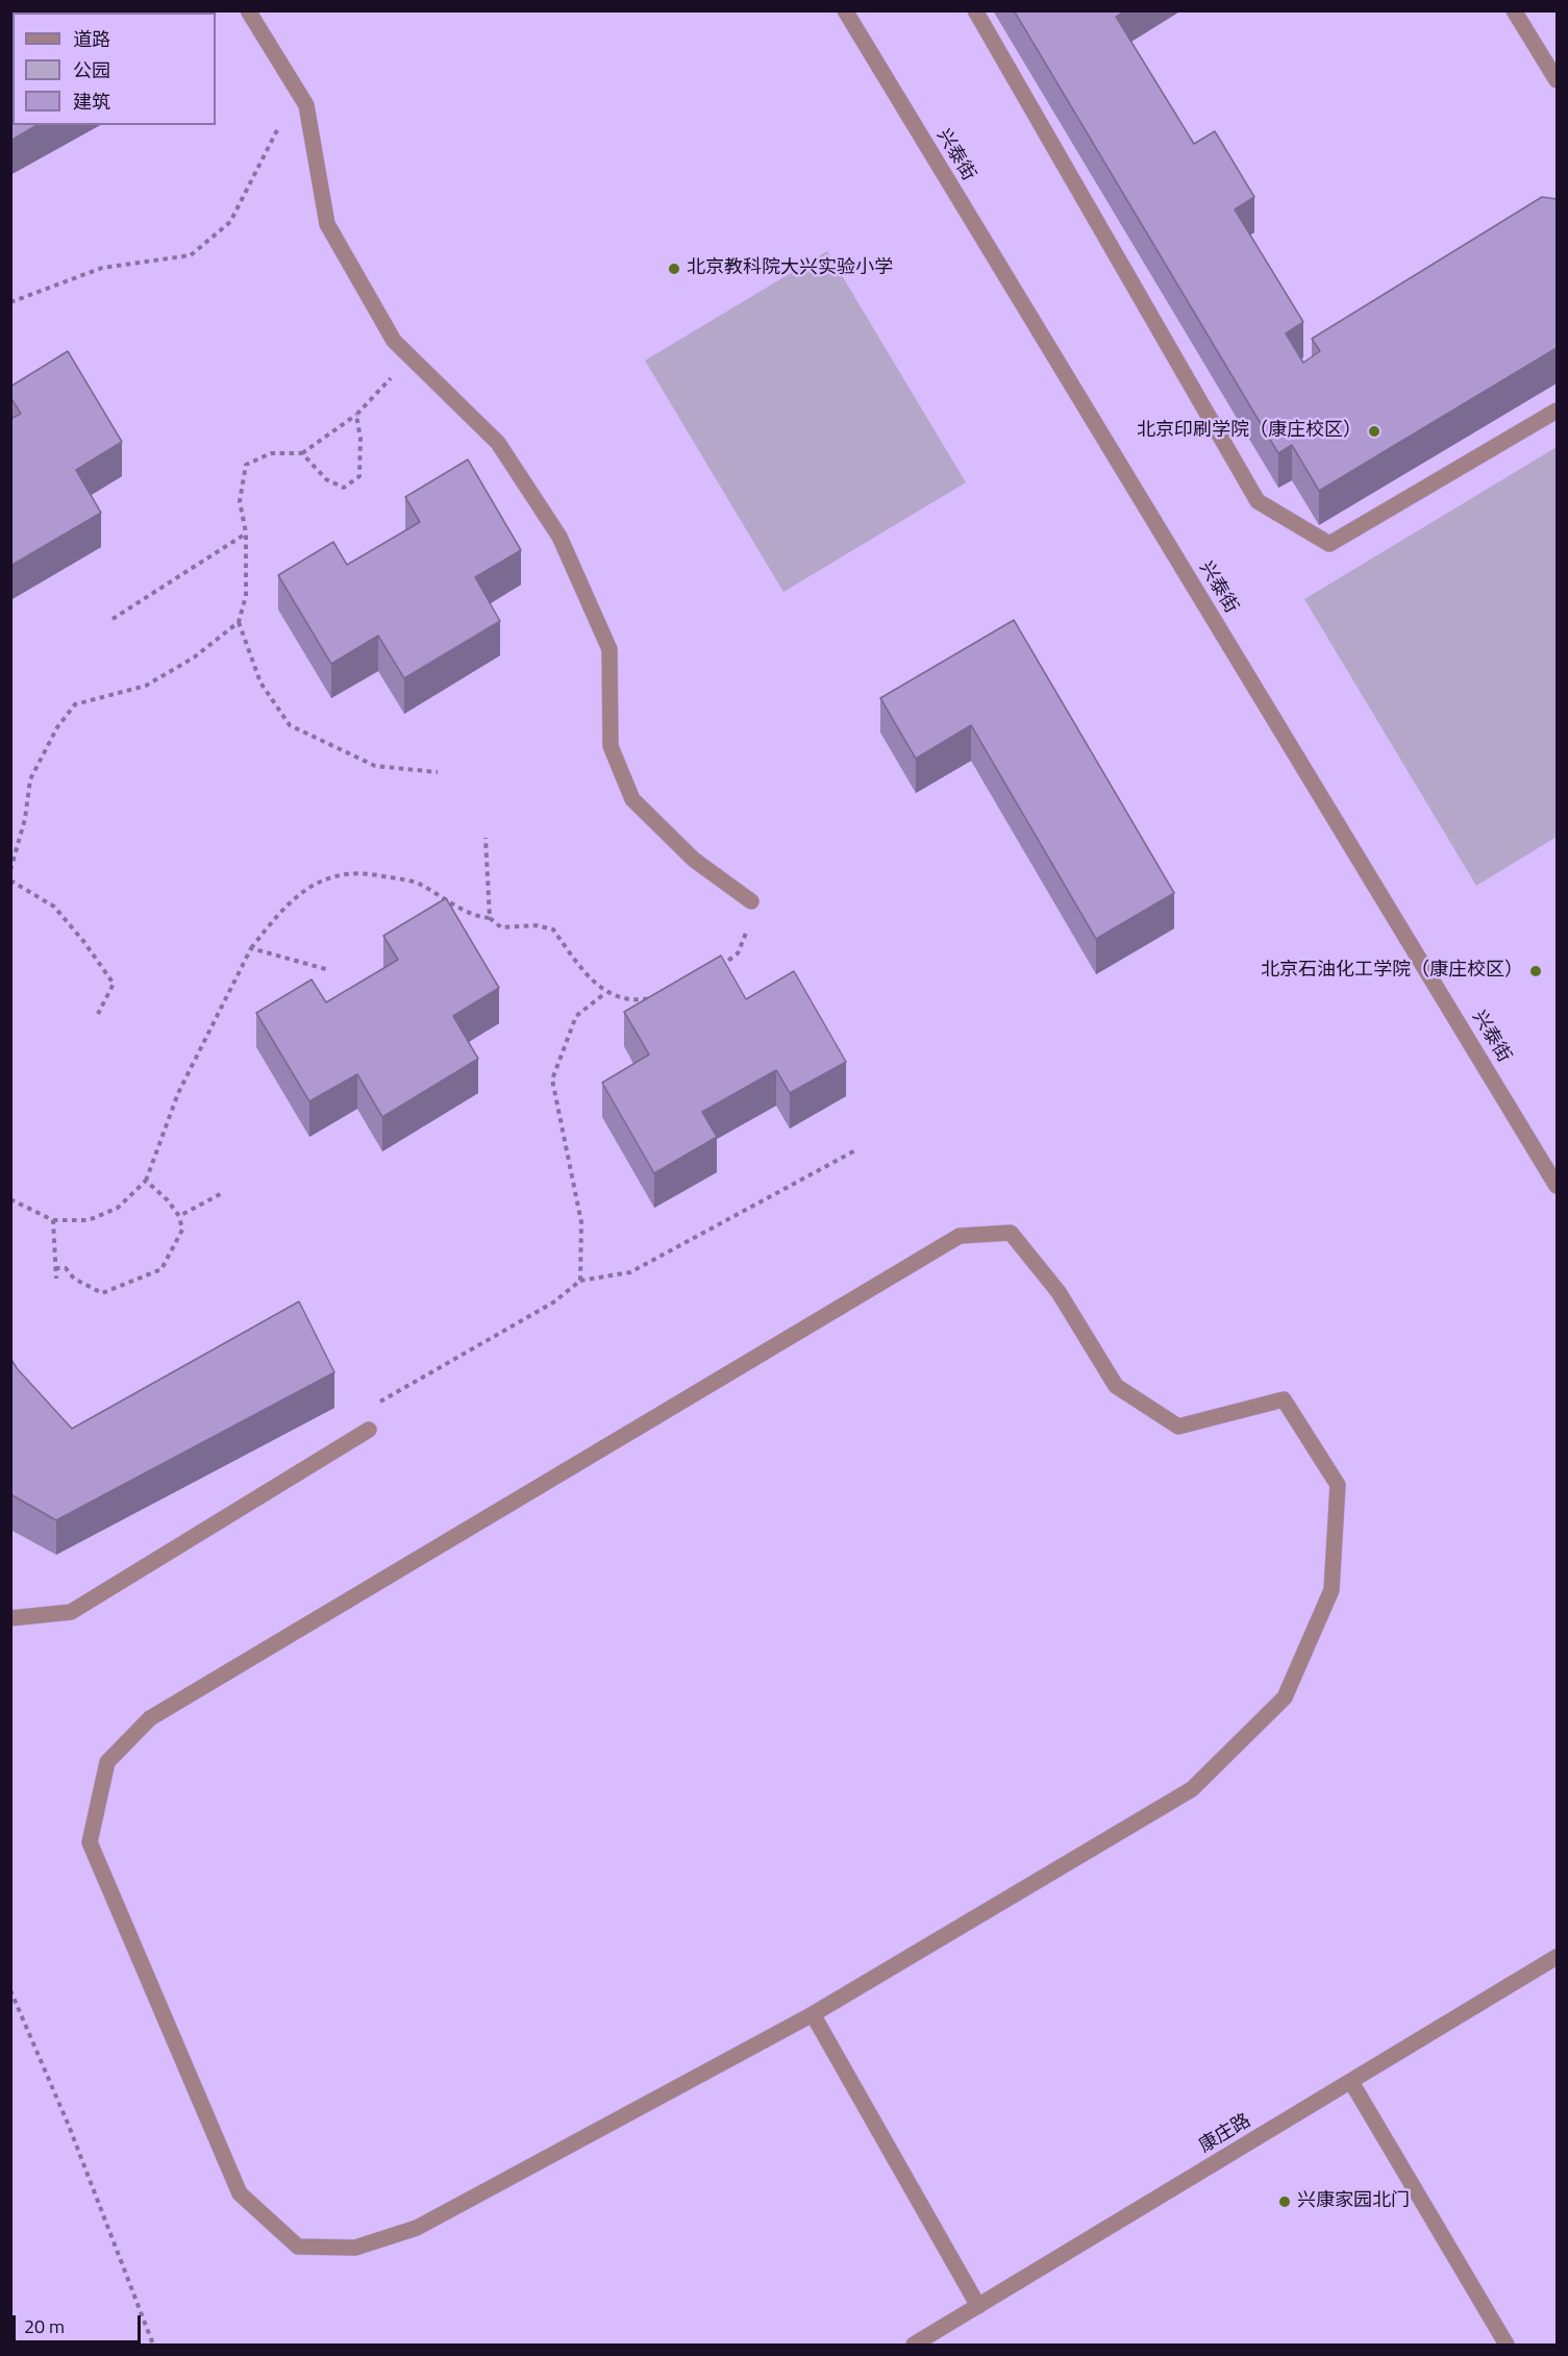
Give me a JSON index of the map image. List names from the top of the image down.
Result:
{
  "streets": {
    "street": ["兴泰街", "康庄路"]
  },
  "places": [
    "北京教科院大兴实验小学",
    "北京印刷学院（康庄校区）",
    "北京石油化工学院（康庄校区）",
    "兴康家园北门"
  ],
  "legend": ["道路", "公园", "建筑"],
  "scale_bar": "20 m"
}
